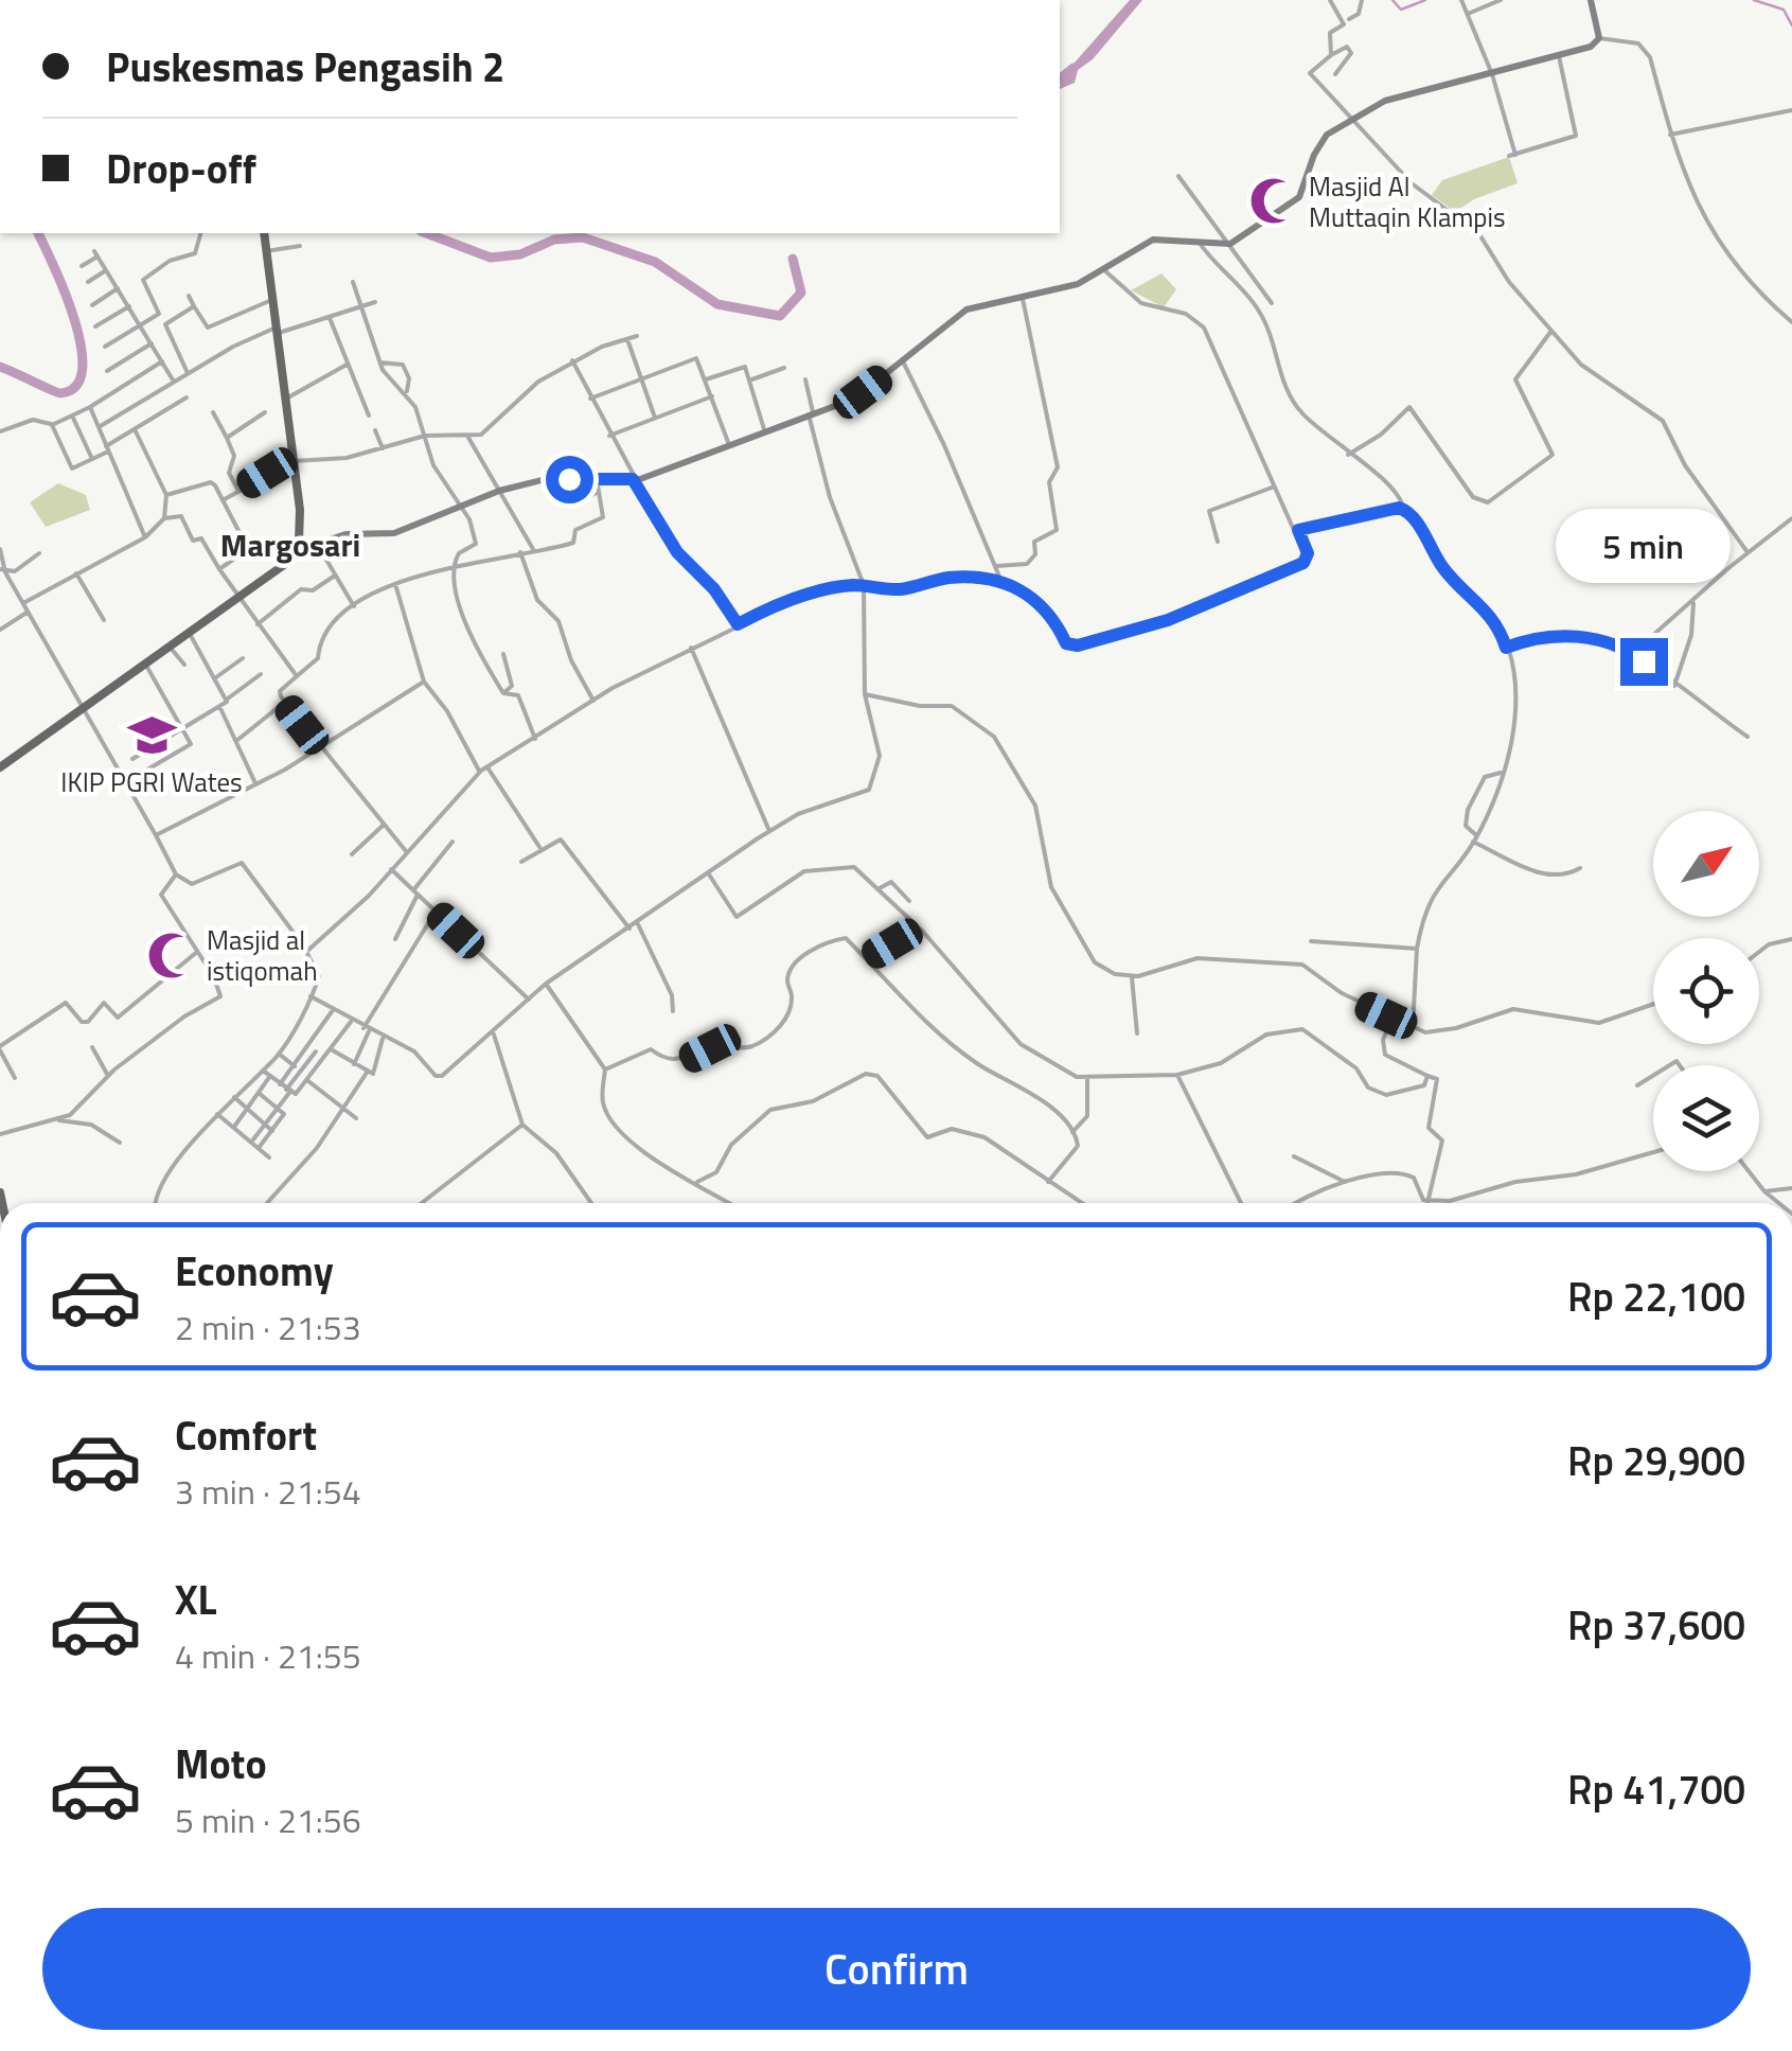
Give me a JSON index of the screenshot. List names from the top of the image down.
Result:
{
  "districts": ["Margosari"],
  "places": {
    "mosque": ["Masjid Al Muttaqin Klampis", "Masjid al istiqomah"],
    "school or university": ["IKIP PGRI Wates"]
  },
  "north": "top right",
  "page": {
    "banner": ["Puskesmas Pengasih 2", "Drop-off"],
    "bubble": "5 min",
    "list": [
      {
        "name": "Economy",
        "note": "2 min · 21:53",
        "value": "Rp 22,100"
      },
      {
        "name": "Comfort",
        "note": "3 min · 21:54",
        "value": "Rp 29,900"
      },
      {
        "name": "XL",
        "note": "4 min · 21:55",
        "value": "Rp 37,600"
      },
      {
        "name": "Moto",
        "note": "5 min · 21:56",
        "value": "Rp 41,700"
      }
    ],
    "buttons": "Confirm"
  }
}
